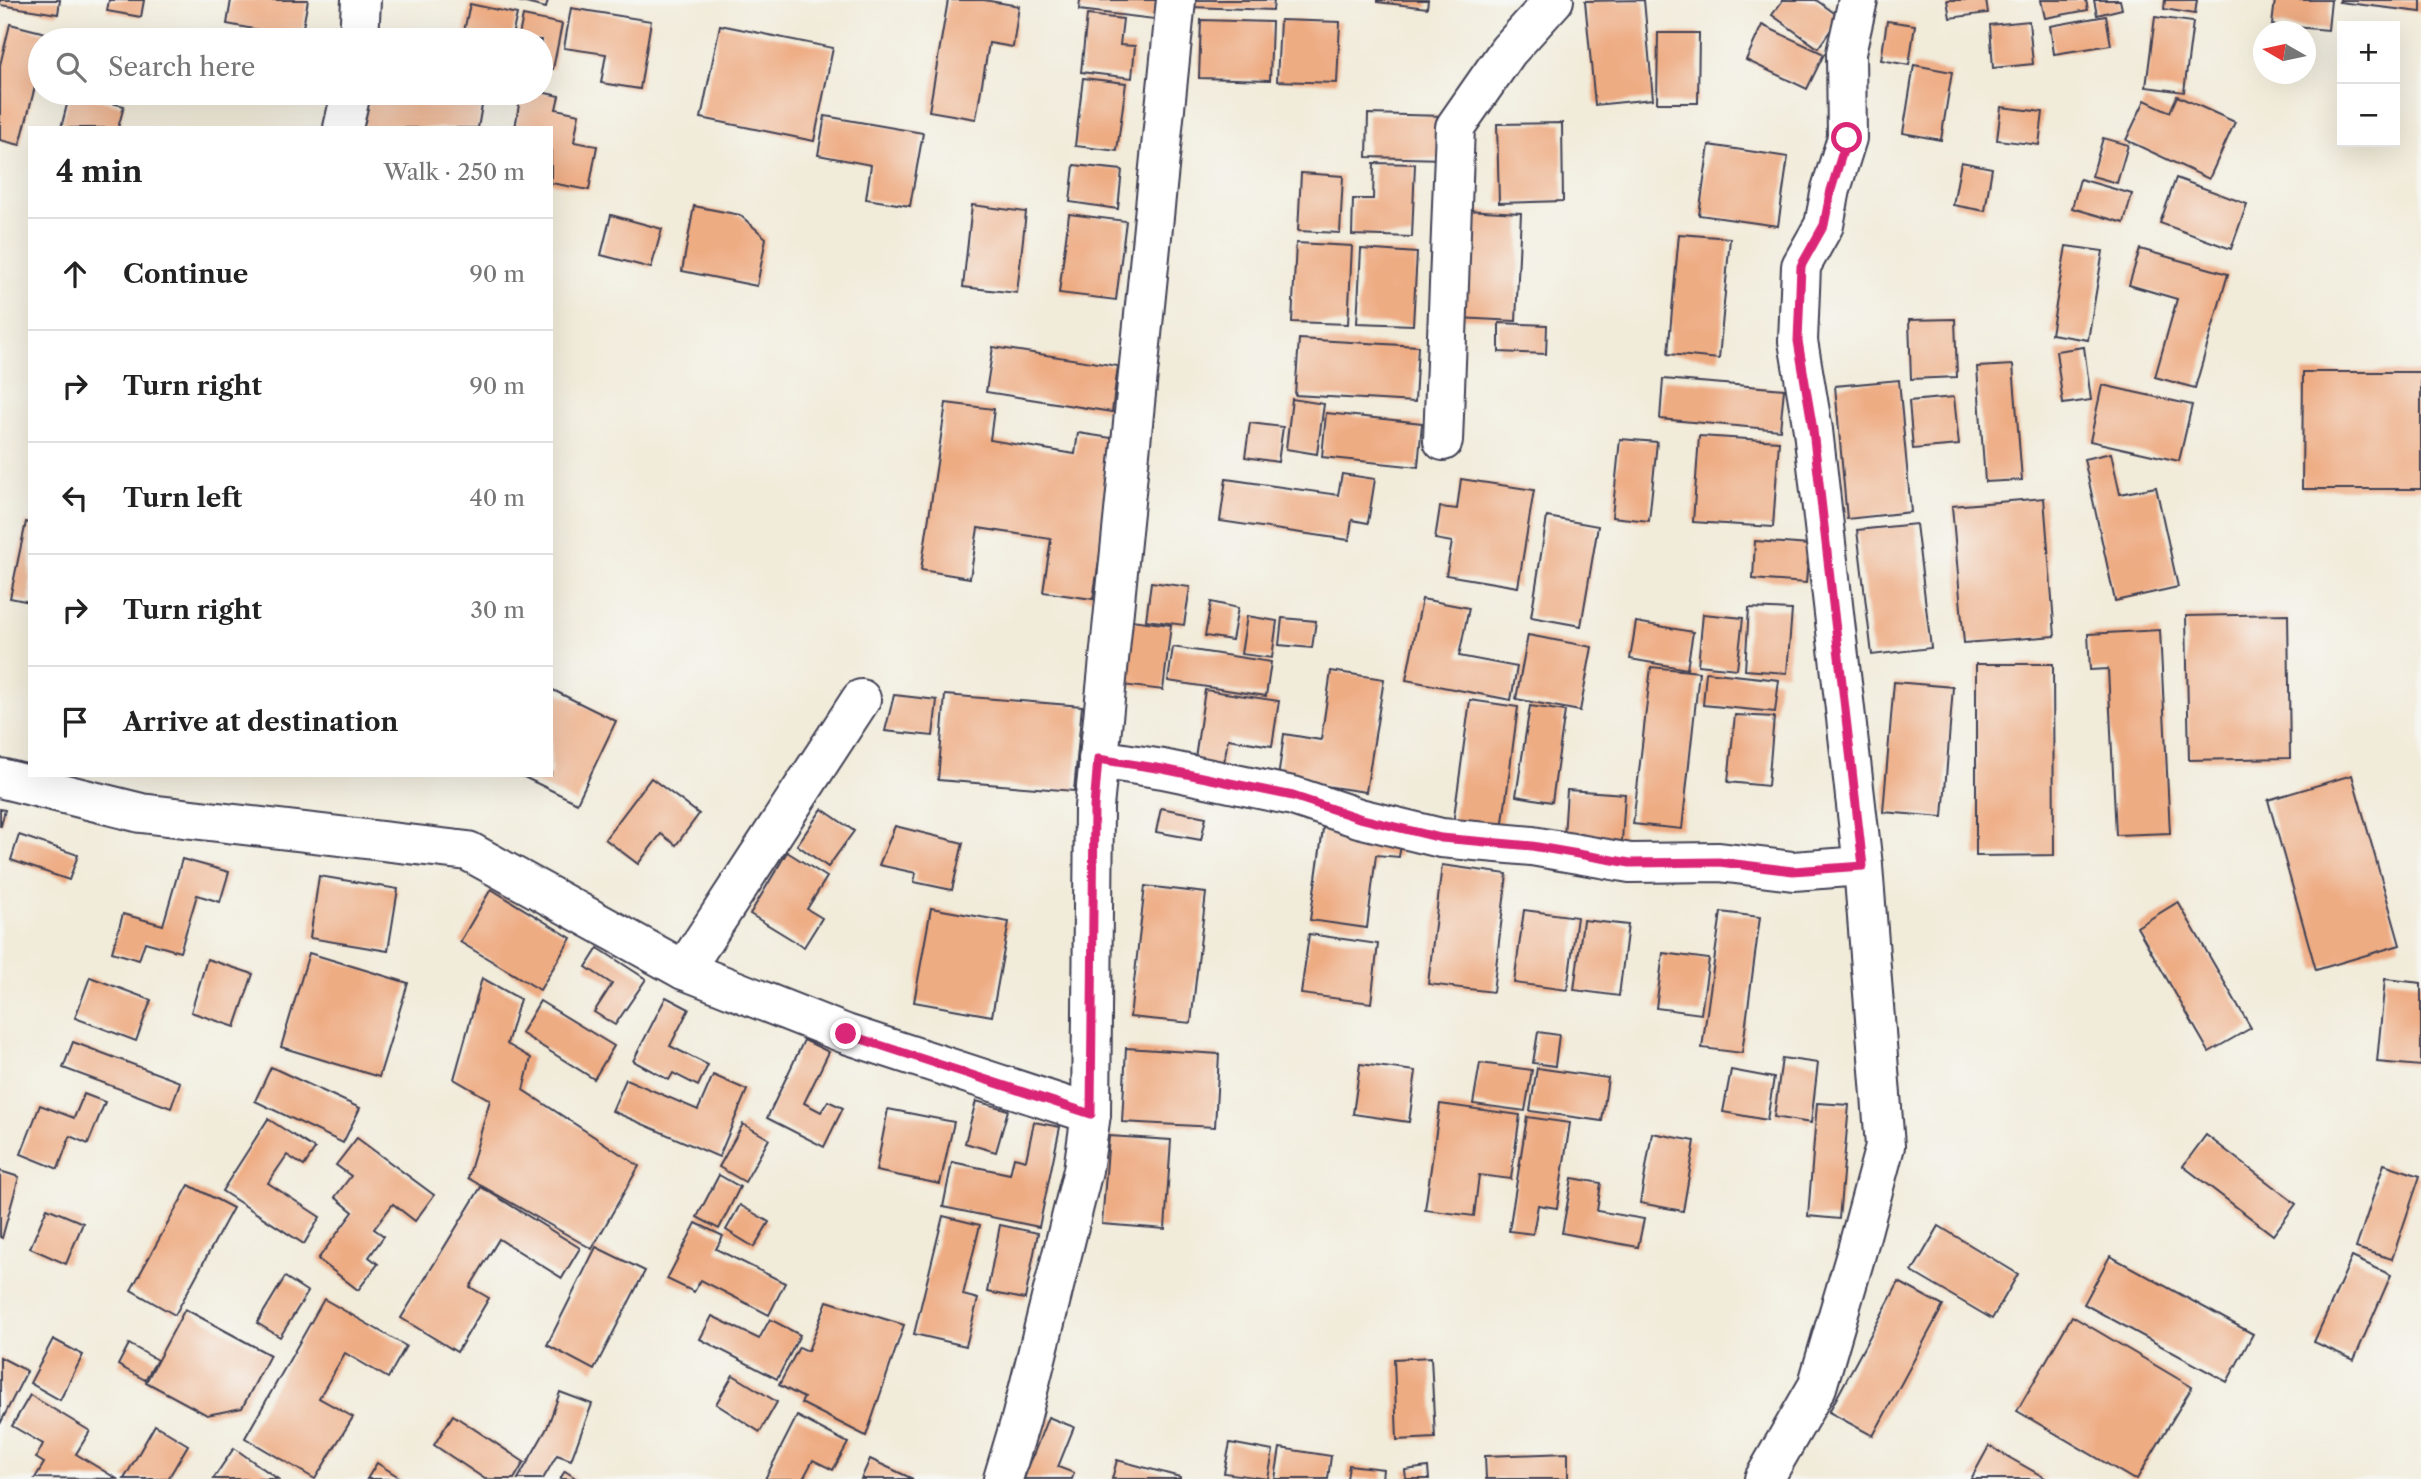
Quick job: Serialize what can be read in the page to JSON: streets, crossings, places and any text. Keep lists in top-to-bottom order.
{
  "north": "left",
  "page": {
    "map_buttons": ["+", "−"],
    "search": "Search here",
    "heading": ["4 min", "Walk · 250 m"],
    "list": [
      ["Continue", "90 m"],
      ["Turn right", "90 m"],
      ["Turn left", "40 m"],
      ["Turn right", "30 m"],
      "Arrive at destination"
    ]
  }
}
